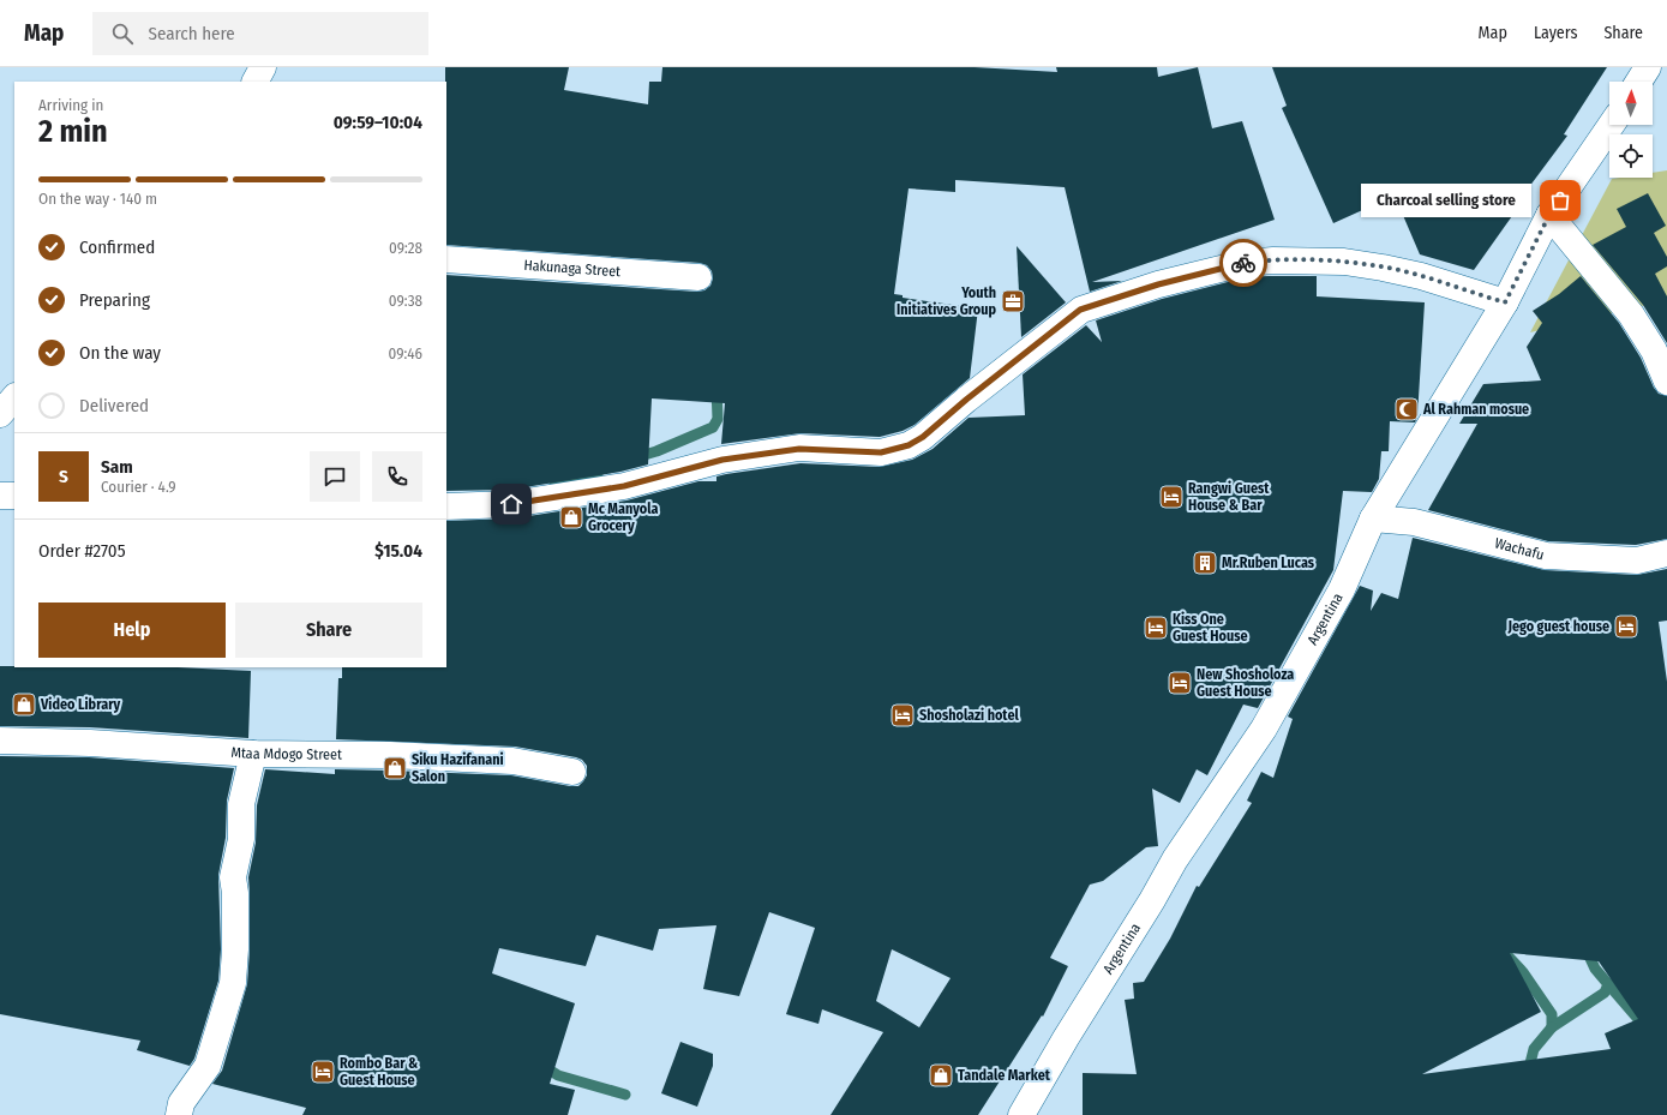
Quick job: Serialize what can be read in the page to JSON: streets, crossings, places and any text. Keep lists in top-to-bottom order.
{
  "streets": {
    "street": [
      "Hakunaga Street",
      "Wachafu",
      "Argentina",
      "Mtaa Mdogo Street"
    ]
  },
  "crossings": [
    ["Wachafu", "Argentina"]
  ],
  "places": {
    "other": ["Charcoal selling store"],
    "office": ["Youth Initiatives Group"],
    "mosque": ["Al Rahman mosue"],
    "hotel": [
      "Rangwi Guest House & Bar",
      "Jego guest house",
      "Kiss One Guest House",
      "New Shosholoza Guest House",
      "Shosholazi hotel",
      "Rombo Bar & Guest House"
    ],
    "shop": [
      "Mc Manyola Grocery",
      "Video Library",
      "Siku Hazifanani Salon",
      "Tandale Market"
    ],
    "building": ["Mr.Ruben Lucas"]
  },
  "north": "top",
  "page": {
    "header": "Map",
    "search": "Search here",
    "nav": ["Map", "Layers", "Share"],
    "heading": ["2 min", "Arriving in", "09:59–10:04"],
    "panel": [
      "Sam",
      "Courier · 4.9",
      "Order #2705",
      "$15.04"
    ],
    "bar": "On the way · 140 m",
    "bubble": "Charcoal selling store",
    "list": [
      ["Confirmed", "09:28"],
      ["Preparing", "09:38"],
      ["On the way", "09:46"],
      "Delivered"
    ],
    "round": "S",
    "buttons": ["Help", "Share"]
  }
}
